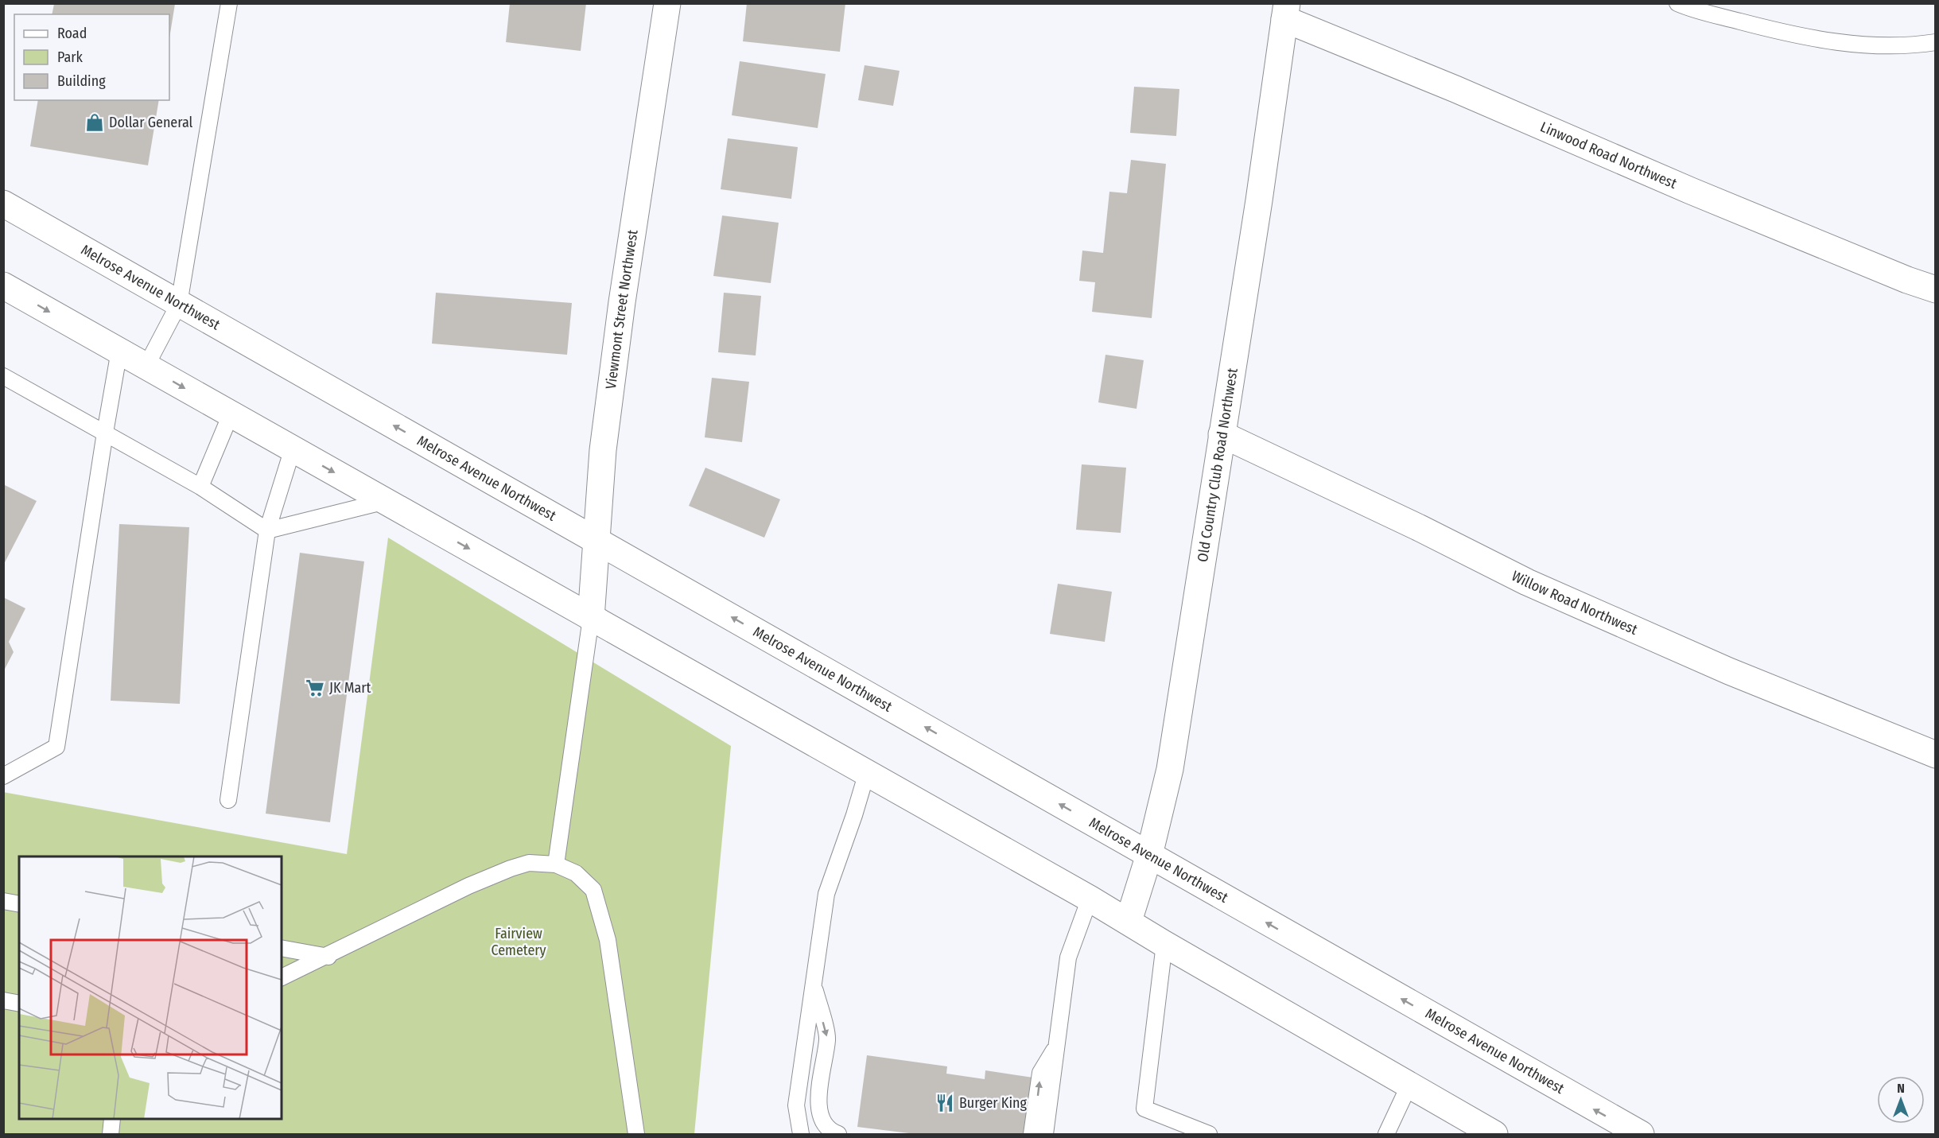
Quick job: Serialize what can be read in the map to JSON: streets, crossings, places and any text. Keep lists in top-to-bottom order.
{
  "streets": {
    "main road": [
      "Linwood Road Northwest",
      "Melrose Avenue Northwest",
      "Viewmont Street Northwest",
      "Old Country Club Road Northwest",
      "Willow Road Northwest"
    ]
  },
  "crossings": [
    ["Linwood Road Northwest", "Old Country Club Road Northwest"],
    ["Melrose Avenue Northwest", "Viewmont Street Northwest"],
    ["Melrose Avenue Northwest", "Old Country Club Road Northwest"],
    ["Old Country Club Road Northwest", "Willow Road Northwest"]
  ],
  "parks": ["Fairview Cemetery"],
  "places": {
    "shop": ["Dollar General"],
    "supermarket": ["JK Mart"],
    "restaurant": ["Burger King"]
  },
  "legend": ["Road", "Park", "Building"],
  "north": "top"
}
